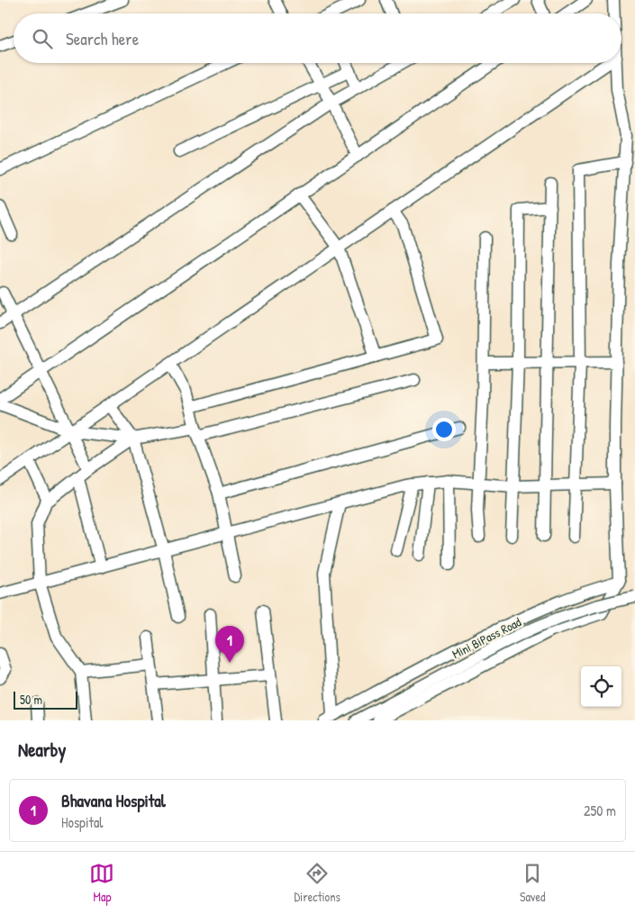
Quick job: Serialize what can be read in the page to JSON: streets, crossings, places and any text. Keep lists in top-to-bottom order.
{
  "streets": {
    "street": ["Mini BiPass Road"]
  },
  "scale_bar": "50 m",
  "page": {
    "search": "Search here",
    "pins": "1",
    "scale": "50 m",
    "heading": "Nearby",
    "list": [
      {
        "mark": "1",
        "name": "Bhavana Hospital",
        "note": "Hospital",
        "value": "250 m"
      }
    ],
    "nav": ["Map", "Directions", "Saved"]
  }
}
